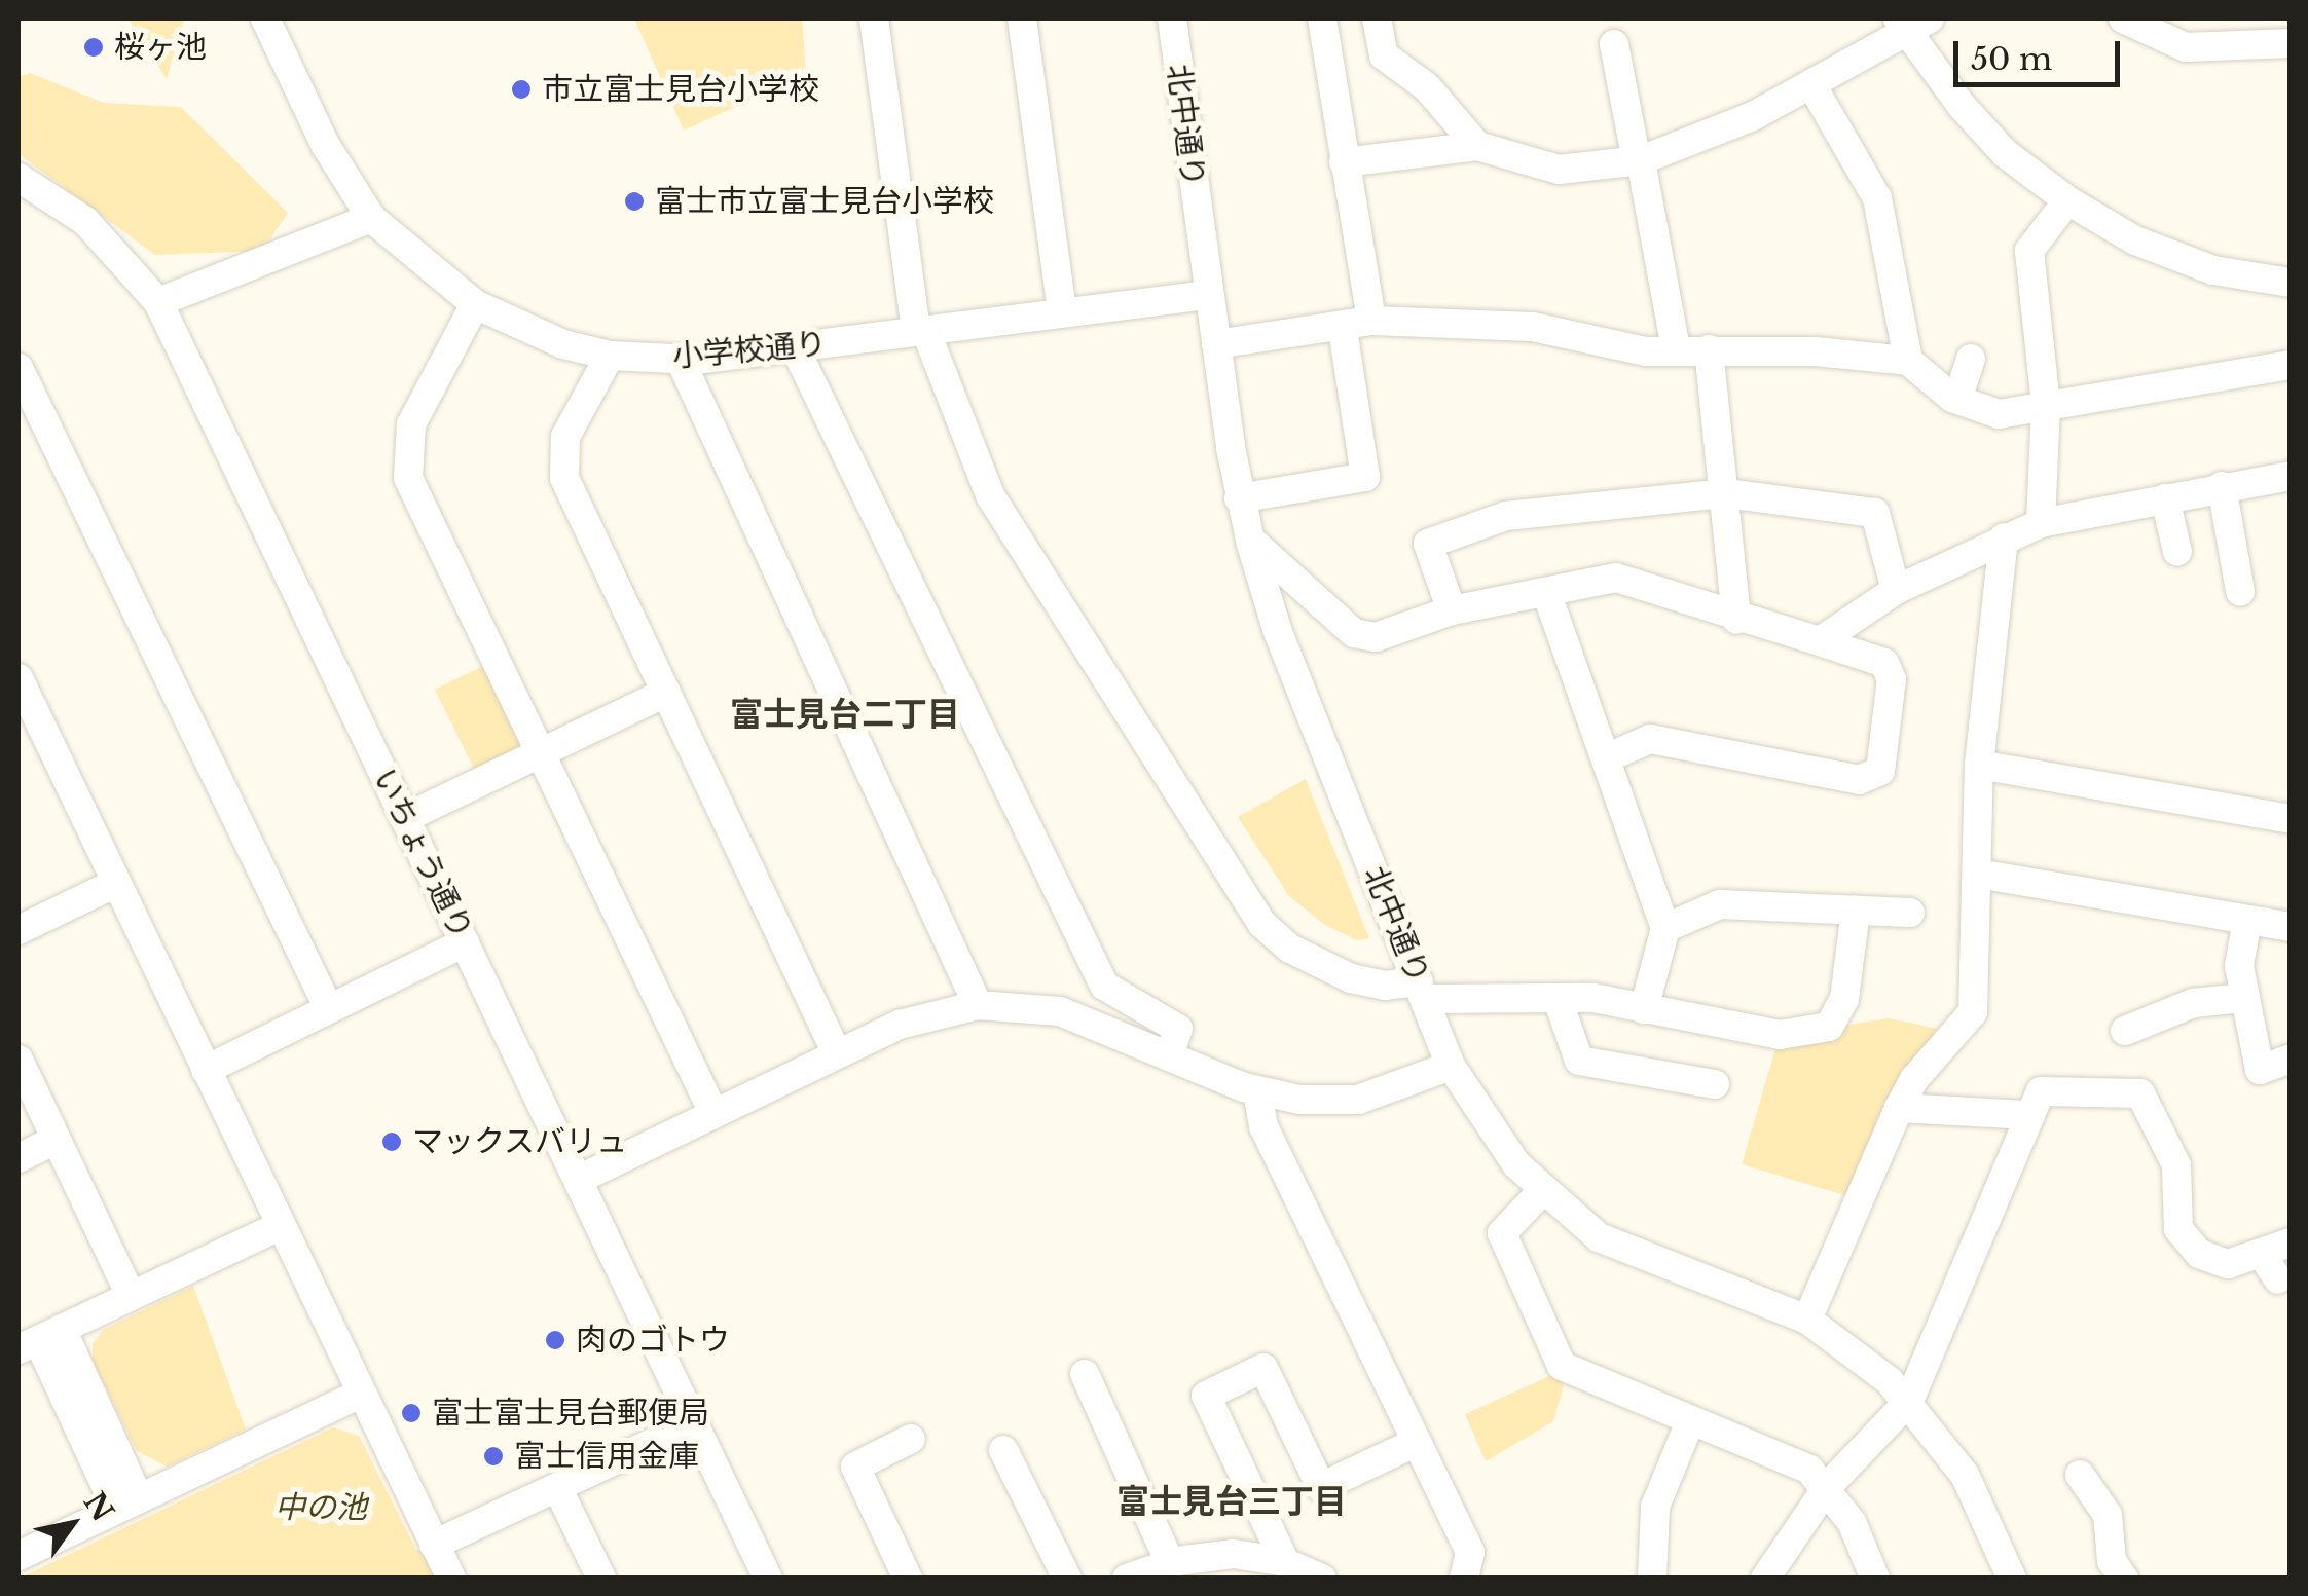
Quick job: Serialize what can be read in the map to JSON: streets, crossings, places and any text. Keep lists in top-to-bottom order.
{
  "streets": {
    "street": ["北中通り", "小学校通り", "いちょう通り"]
  },
  "crossings": [
    ["北中通り", "小学校通り"]
  ],
  "districts": ["富士見台二丁目", "富士見台三丁目"],
  "parks": ["中の池"],
  "places": [
    "桜ヶ池",
    "市立富士見台小学校",
    "富士市立富士見台小学校",
    "マックスバリュ",
    "肉のゴトウ",
    "富士富士見台郵便局",
    "富士信用金庫"
  ],
  "scale_bar": "50 m",
  "north": "top right"
}
